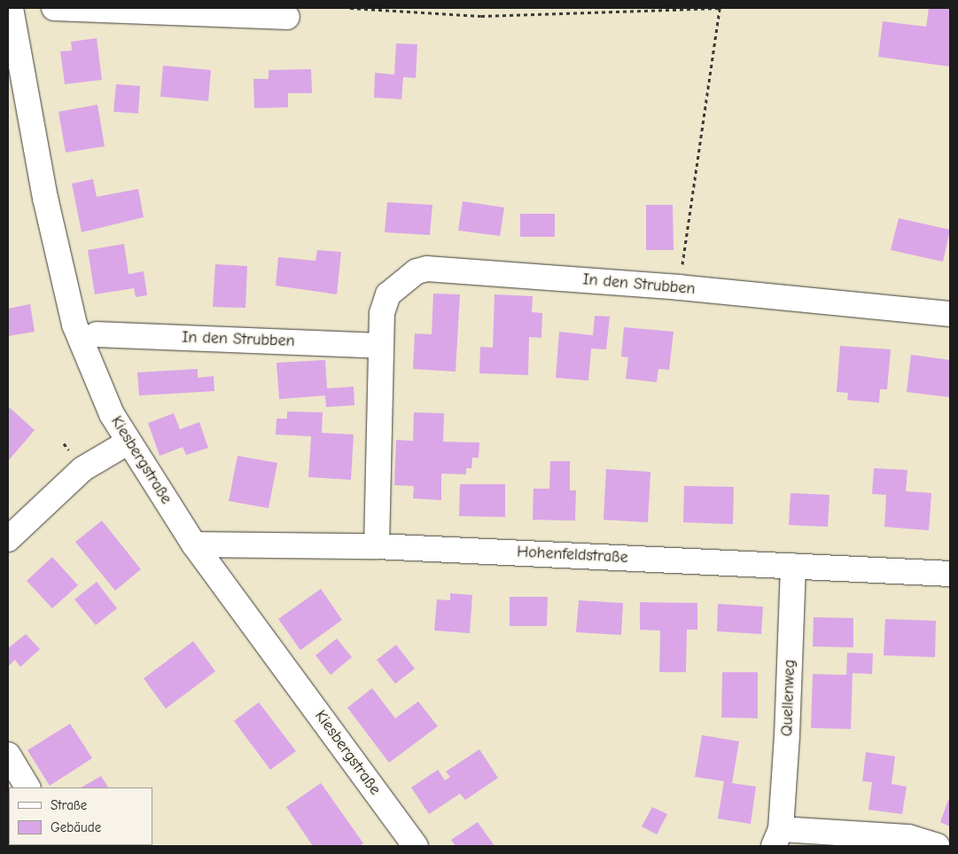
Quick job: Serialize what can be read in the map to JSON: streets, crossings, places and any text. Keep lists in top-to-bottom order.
{
  "streets": {
    "street": [
      "In den Strubben",
      "Kiesbergstraße",
      "Hohenfeldstraße",
      "Quellenweg"
    ]
  },
  "crossings": [
    ["In den Strubben", "Hohenfeldstraße"],
    ["Kiesbergstraße", "Hohenfeldstraße"],
    ["Hohenfeldstraße", "Quellenweg"]
  ],
  "legend": ["Straße", "Gebäude"]
}
